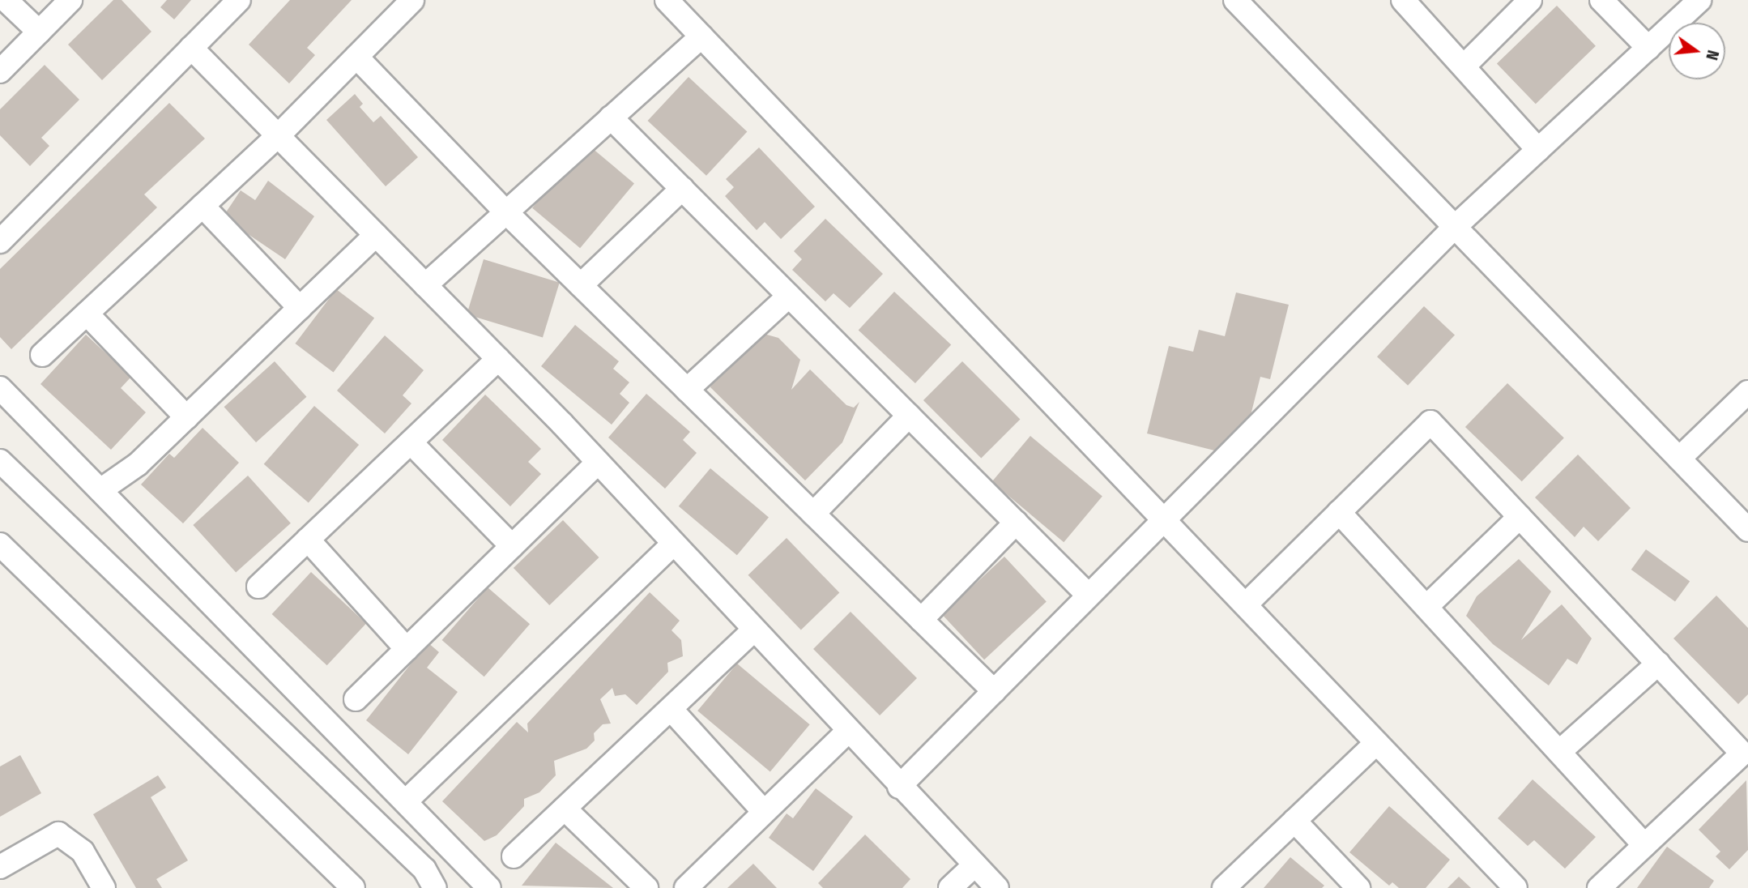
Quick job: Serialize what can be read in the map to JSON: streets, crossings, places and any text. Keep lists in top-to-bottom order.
{
  "north": "right"
}
